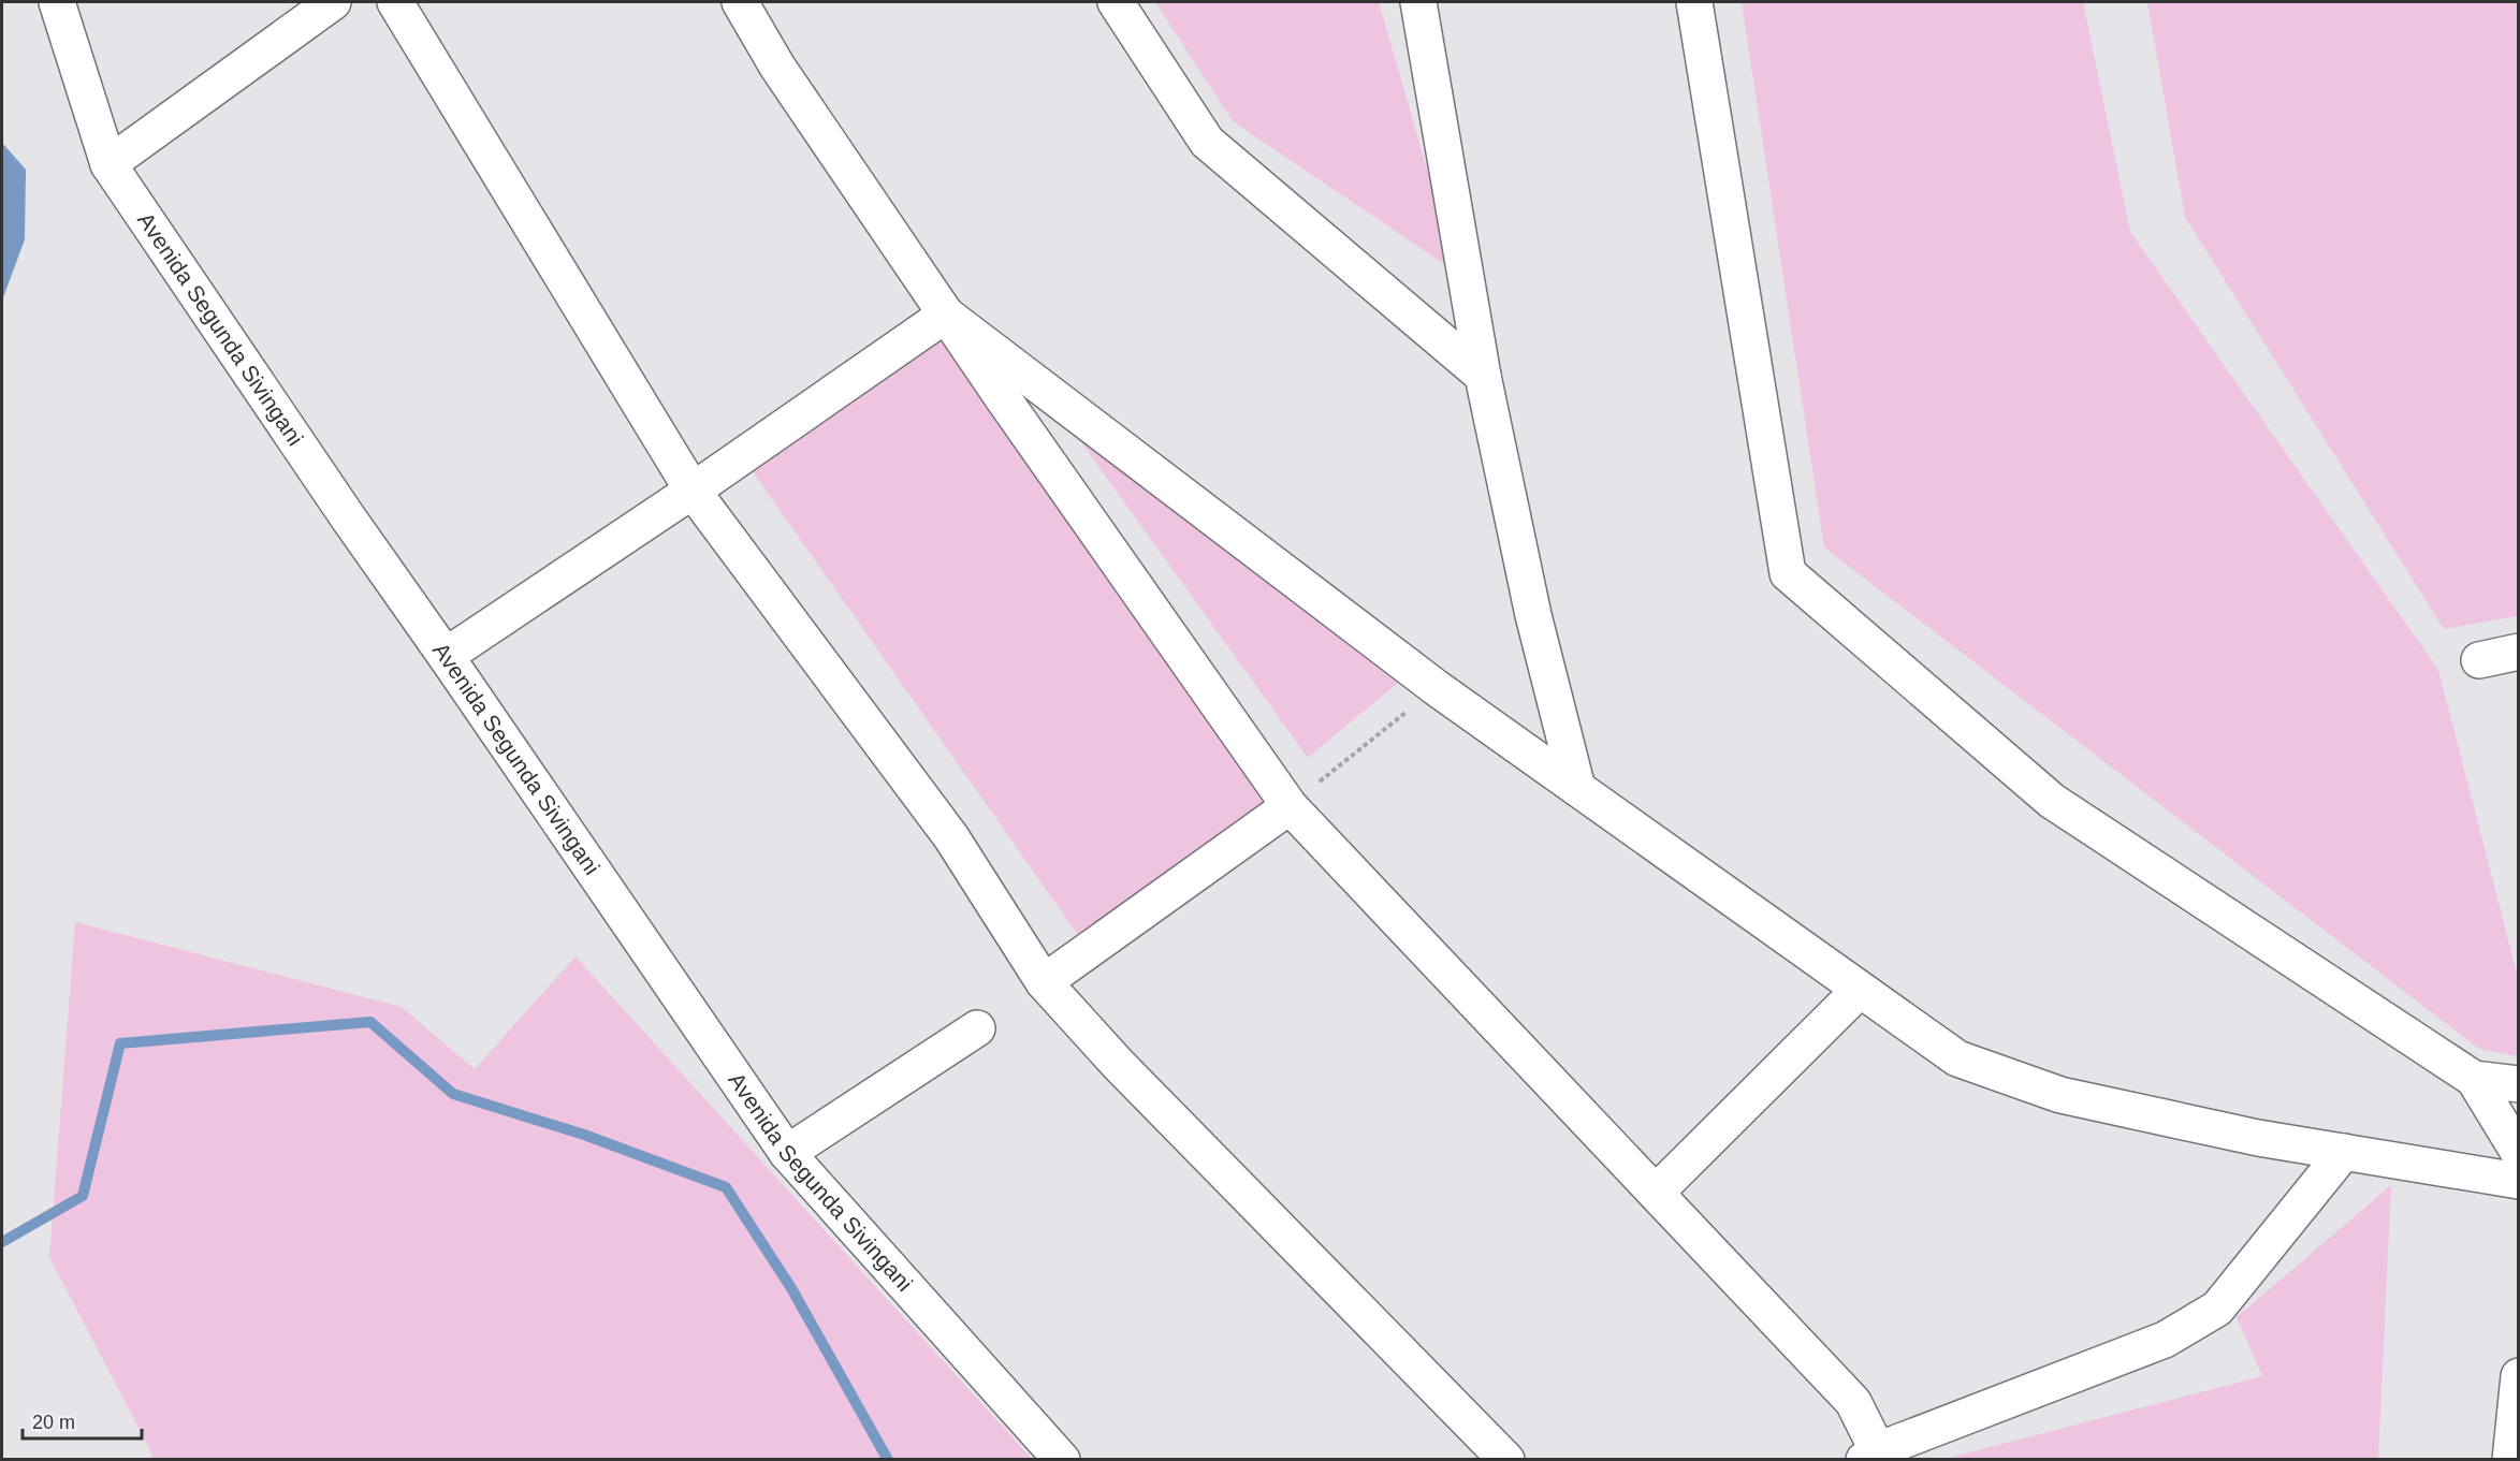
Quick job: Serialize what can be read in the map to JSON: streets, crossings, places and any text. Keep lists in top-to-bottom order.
{
  "streets": {
    "street": ["Avenida Segunda Sivingani"]
  },
  "scale_bar": "20 m"
}
